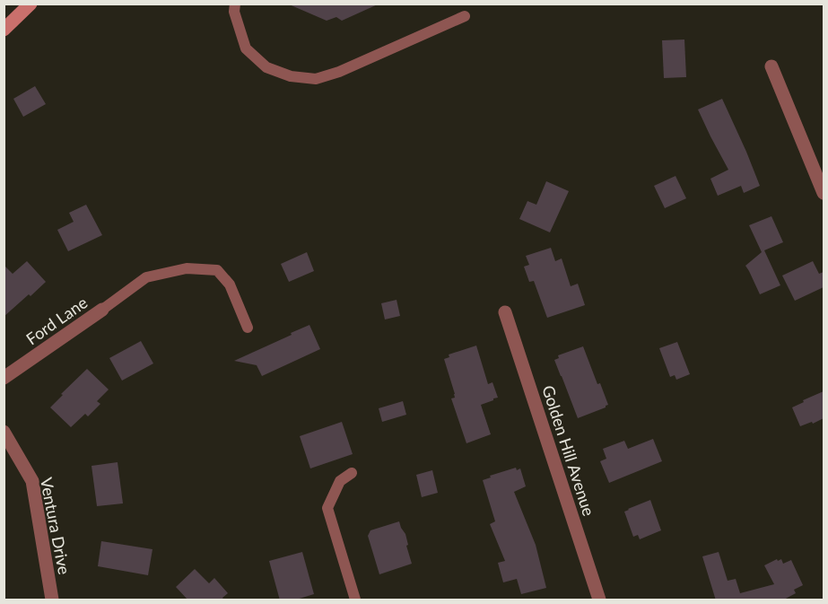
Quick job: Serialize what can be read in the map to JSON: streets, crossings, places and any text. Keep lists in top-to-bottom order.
{
  "streets": {
    "street": ["Ford Lane", "Golden Hill Avenue", "Ventura Drive"]
  }
}
